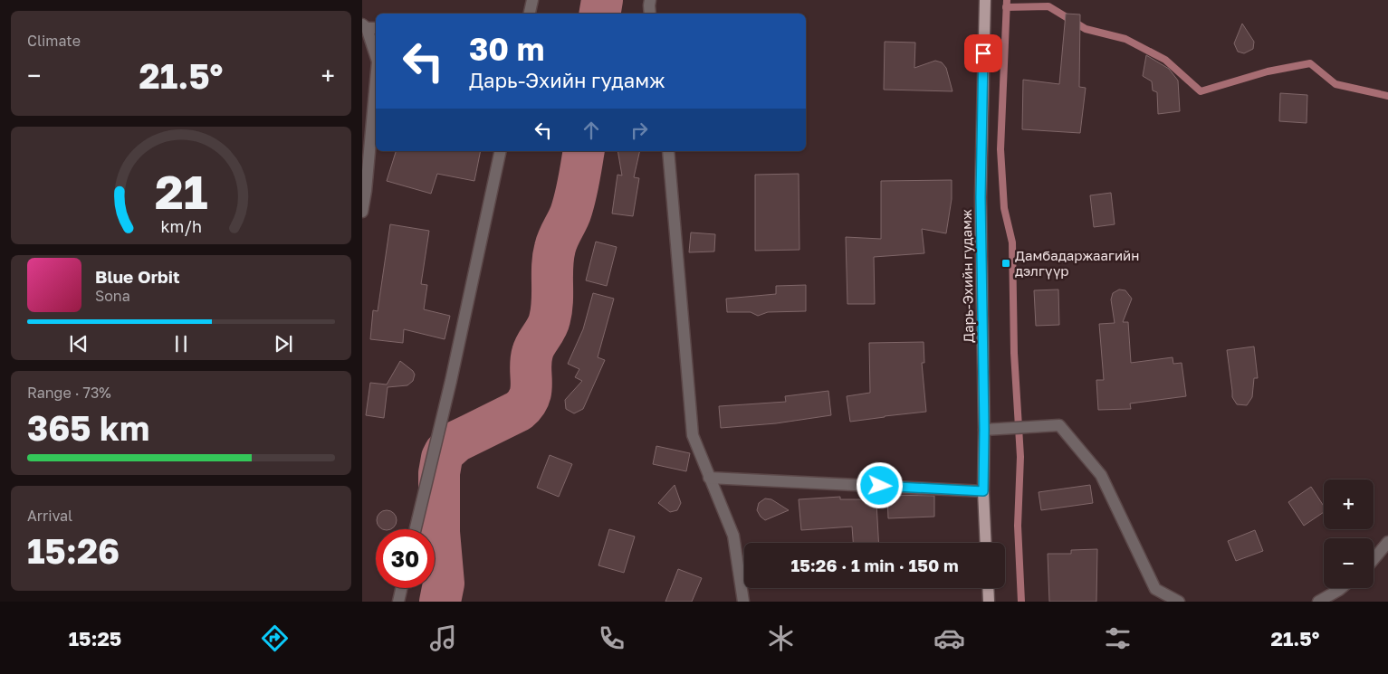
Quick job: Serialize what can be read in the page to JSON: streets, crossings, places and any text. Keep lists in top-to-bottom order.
{
  "streets": {
    "main road": ["Дарь-Эхийн гудамж"]
  },
  "places": {
    "transit": ["Дамбадаржаагийн дэлгүүр"]
  },
  "page": {
    "tile": [
      "Climate",
      ["Range · 73%", "365 km"],
      ["Arrival", "15:26"]
    ],
    "turn": ["30 m", "Дарь-Эхийн гудамж"],
    "heat": ["−", "21.5°", "+"],
    "song": ["Blue Orbit", "Sona"],
    "map_buttons": ["+", "−"],
    "limit": "30",
    "trip": "15:26 · 1 min · 150 m",
    "tabs": ["15:25", "21.5°"],
    "gauge": ["21", "km/h"]
  }
}
